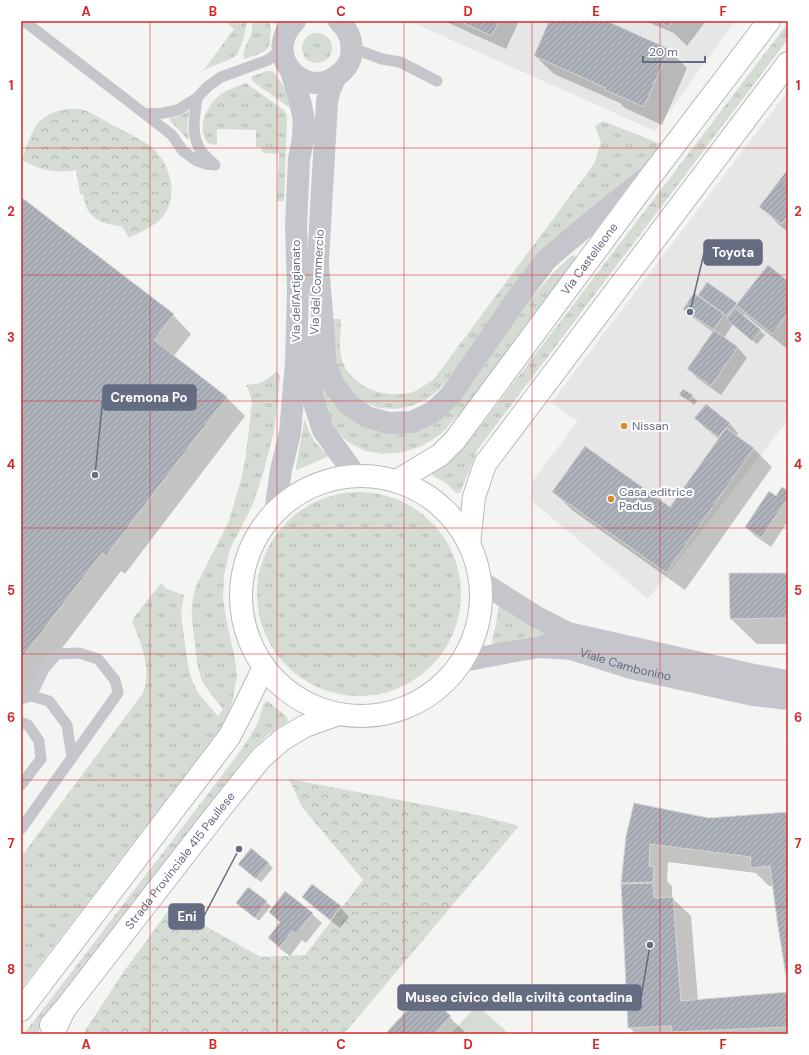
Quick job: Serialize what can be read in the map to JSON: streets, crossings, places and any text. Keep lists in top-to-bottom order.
{
  "streets": {
    "main road": ["Via Castelleone", "Strada Provinciale 415 Paullese"],
    "street": ["Via del Commercio", "Via dell'Artigianato", "Viale Cambonino"]
  },
  "crossings": [
    ["Via Castelleone", "Strada Provinciale 415 Paullese"],
    ["Via del Commercio", "Strada Provinciale 415 Paullese"],
    ["Via dell'Artigianato", "Strada Provinciale 415 Paullese"],
    ["Viale Cambonino", "Strada Provinciale 415 Paullese"]
  ],
  "places": [
    "Toyota",
    "Nissan",
    "Cremona Po",
    "Casa editrice Padus",
    "Eni",
    "Museo civico della civiltà contadina"
  ],
  "scale_bar": "20 m",
  "grid": {
    "columns": [
      "A",
      "B",
      "C",
      "D",
      "E",
      "F"
    ],
    "rows": [
      "1",
      "2",
      "3",
      "4",
      "5",
      "6",
      "7",
      "8"
    ]
  }
}
